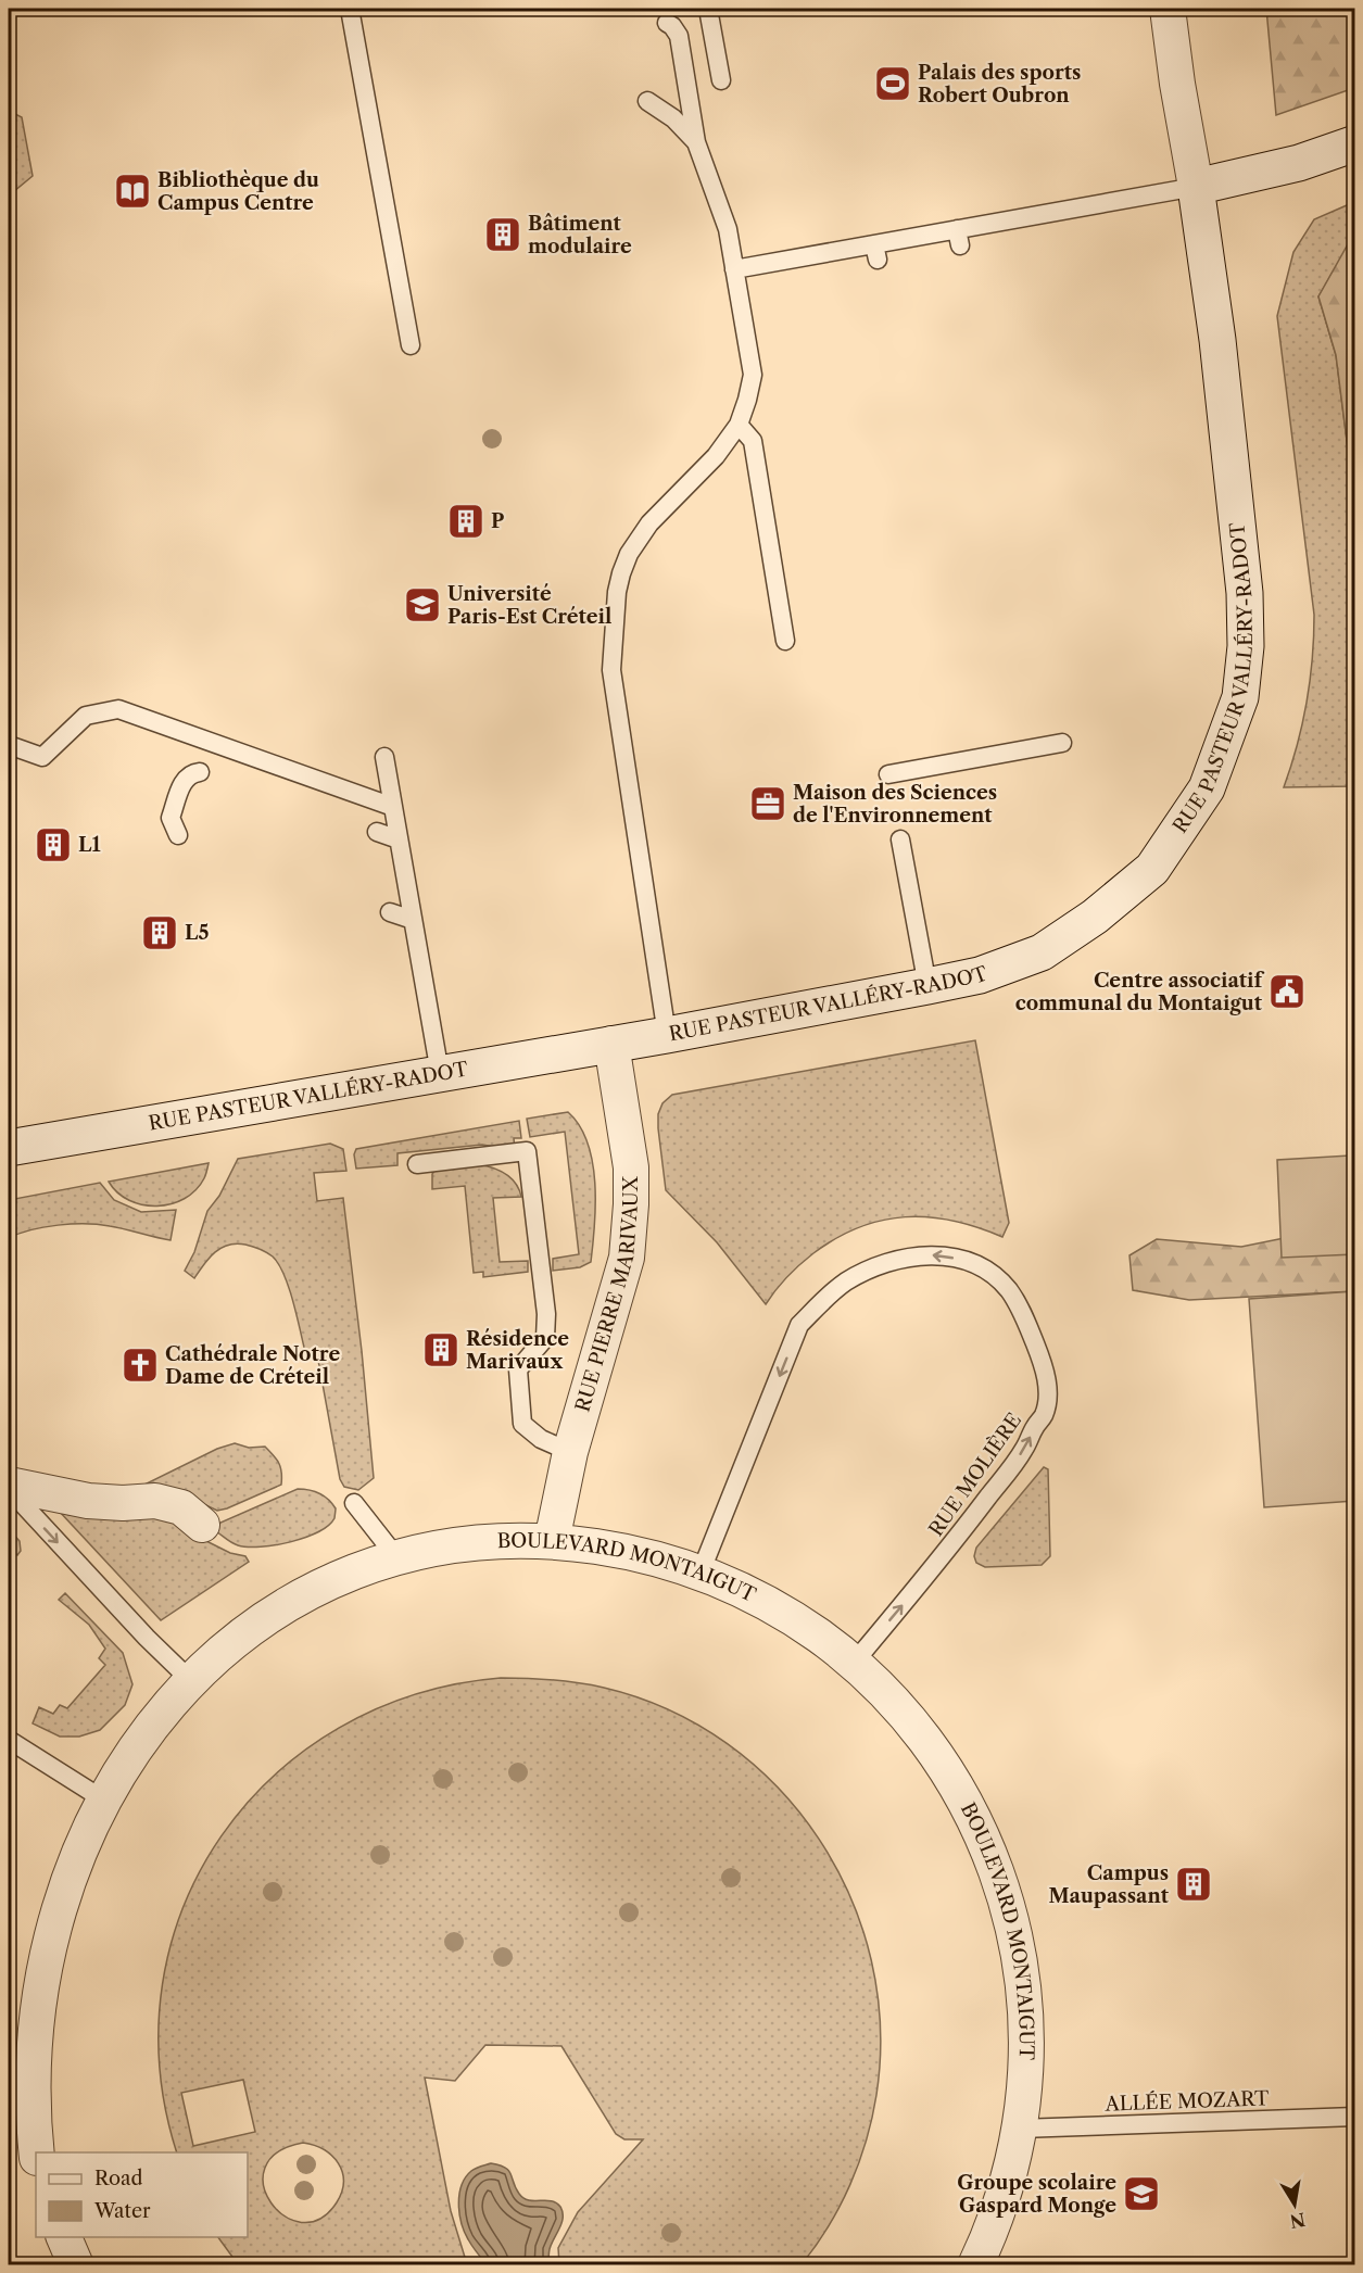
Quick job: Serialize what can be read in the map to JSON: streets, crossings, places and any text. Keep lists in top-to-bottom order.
{
  "streets": {
    "street": ["RUE PASTEUR VALLÉRY-RADOT", "RUE PIERRE MARIVAUX", "BOULEVARD MONTAIGUT"],
    "lane": ["RUE MOLIÈRE", "ALLÉE MOZART"]
  },
  "crossings": [
    ["RUE PASTEUR VALLÉRY-RADOT", "RUE PIERRE MARIVAUX"],
    ["RUE PIERRE MARIVAUX", "BOULEVARD MONTAIGUT"],
    ["RUE MOLIÈRE", "BOULEVARD MONTAIGUT"],
    ["BOULEVARD MONTAIGUT", "ALLÉE MOZART"]
  ],
  "places": {
    "sports": ["Palais des sports Robert Oubron"],
    "library": ["Bibliothèque du Campus Centre"],
    "building": [
      "Bâtiment modulaire",
      "P",
      "L1",
      "L5",
      "Résidence Marivaux",
      "Campus Maupassant"
    ],
    "school or university": ["Université Paris-Est Créteil", "Groupe scolaire Gaspard Monge"],
    "office": ["Maison des Sciences de l'Environnement"],
    "public building": ["Centre associatif communal du Montaigut"],
    "church": ["Cathédrale Notre Dame de Créteil"]
  },
  "legend": ["Road", "Water"],
  "north": "bottom"
}
